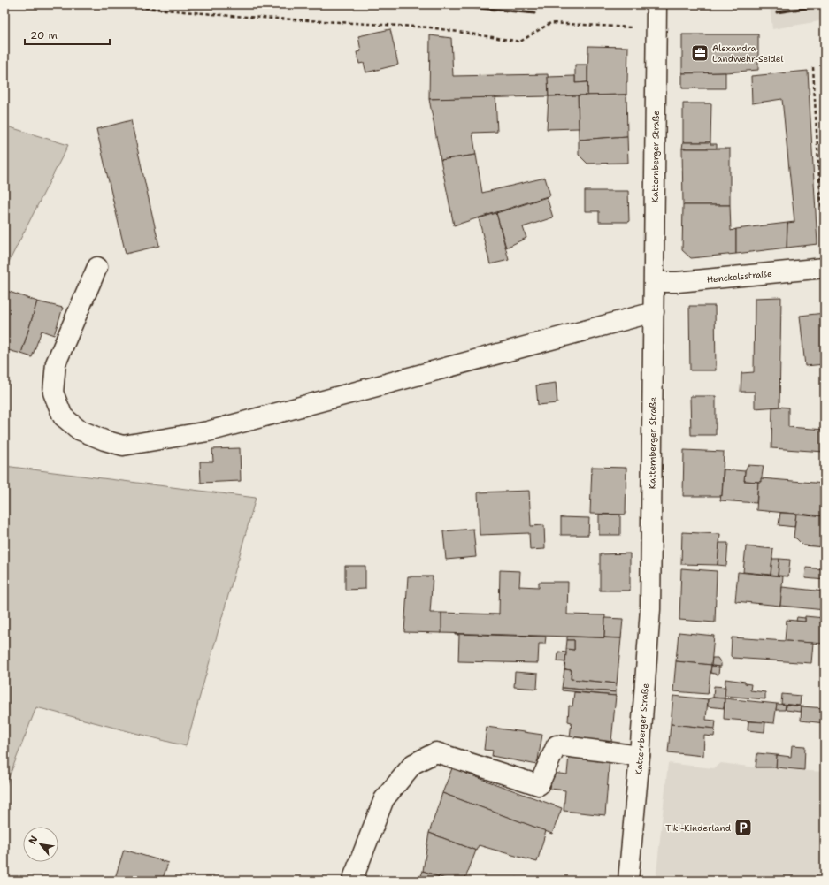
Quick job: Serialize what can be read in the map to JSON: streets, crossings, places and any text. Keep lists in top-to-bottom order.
{
  "streets": {
    "street": ["Katternberger Straße", "Henckelsstraße"]
  },
  "crossings": [
    ["Katternberger Straße", "Henckelsstraße"]
  ],
  "places": {
    "office": ["Alexandra Landwehr-Seidel"],
    "parking": ["Tiki-Kinderland"]
  },
  "scale_bar": "20 m",
  "north": "top left"
}
